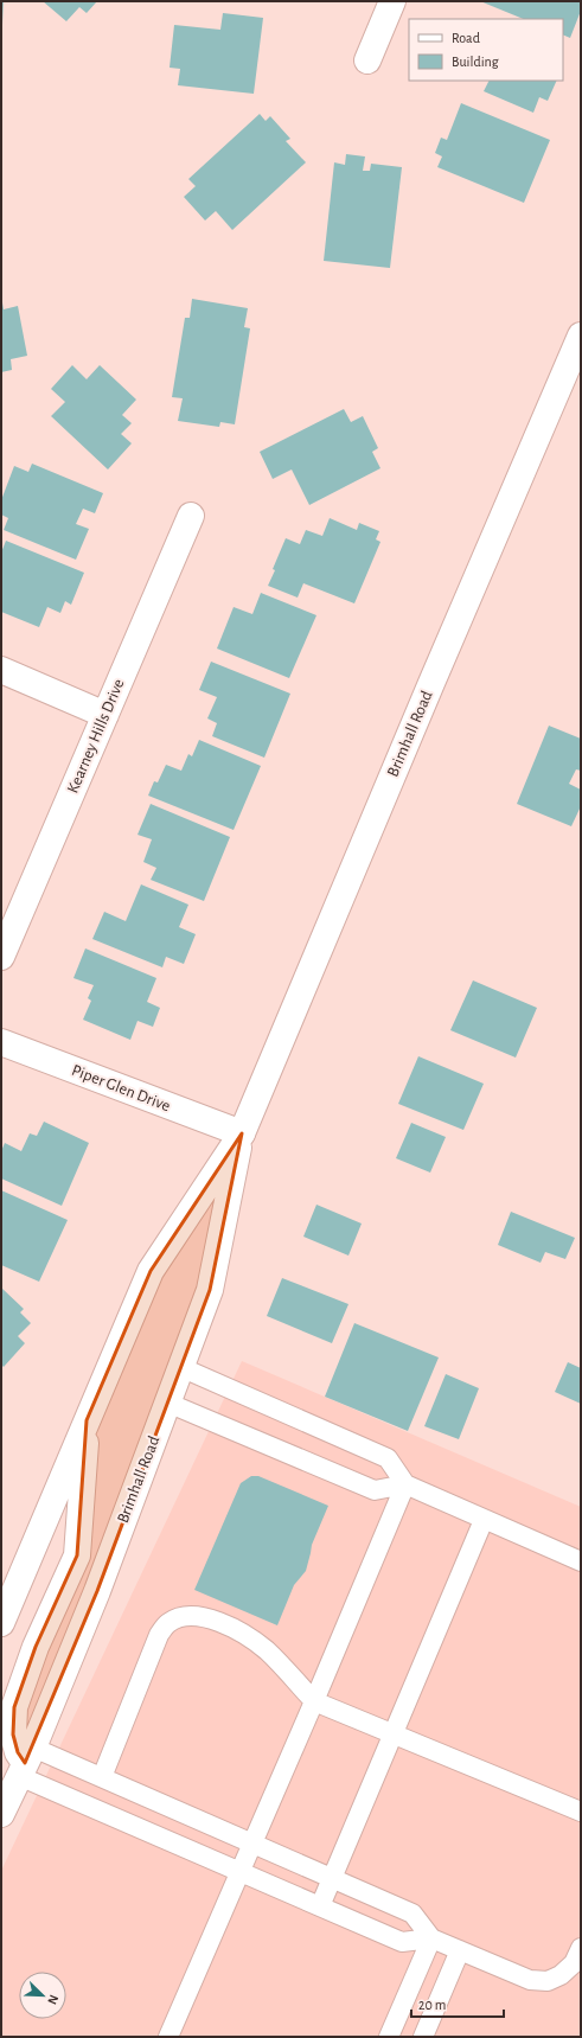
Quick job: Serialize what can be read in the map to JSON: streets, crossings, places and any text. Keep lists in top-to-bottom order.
{
  "streets": {
    "street": ["Brimhall Road", "Kearney Hills Drive", "Piper Glen Drive"]
  },
  "crossings": [
    ["Brimhall Road", "Piper Glen Drive"]
  ],
  "legend": ["Road", "Building"],
  "scale_bar": "20 m",
  "north": "bottom right"
}
